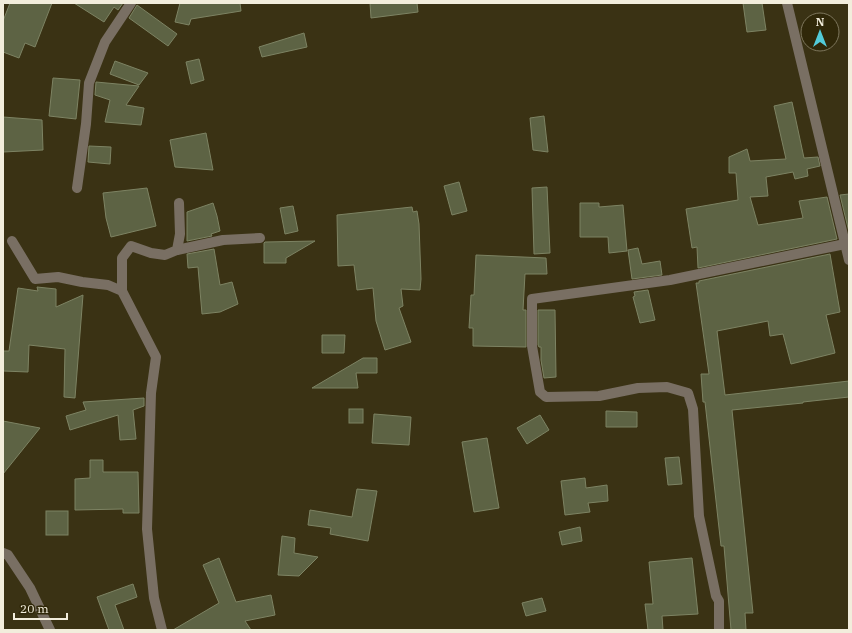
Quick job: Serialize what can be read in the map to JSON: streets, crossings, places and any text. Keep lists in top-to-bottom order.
{
  "scale_bar": "20 m",
  "north": "top"
}
